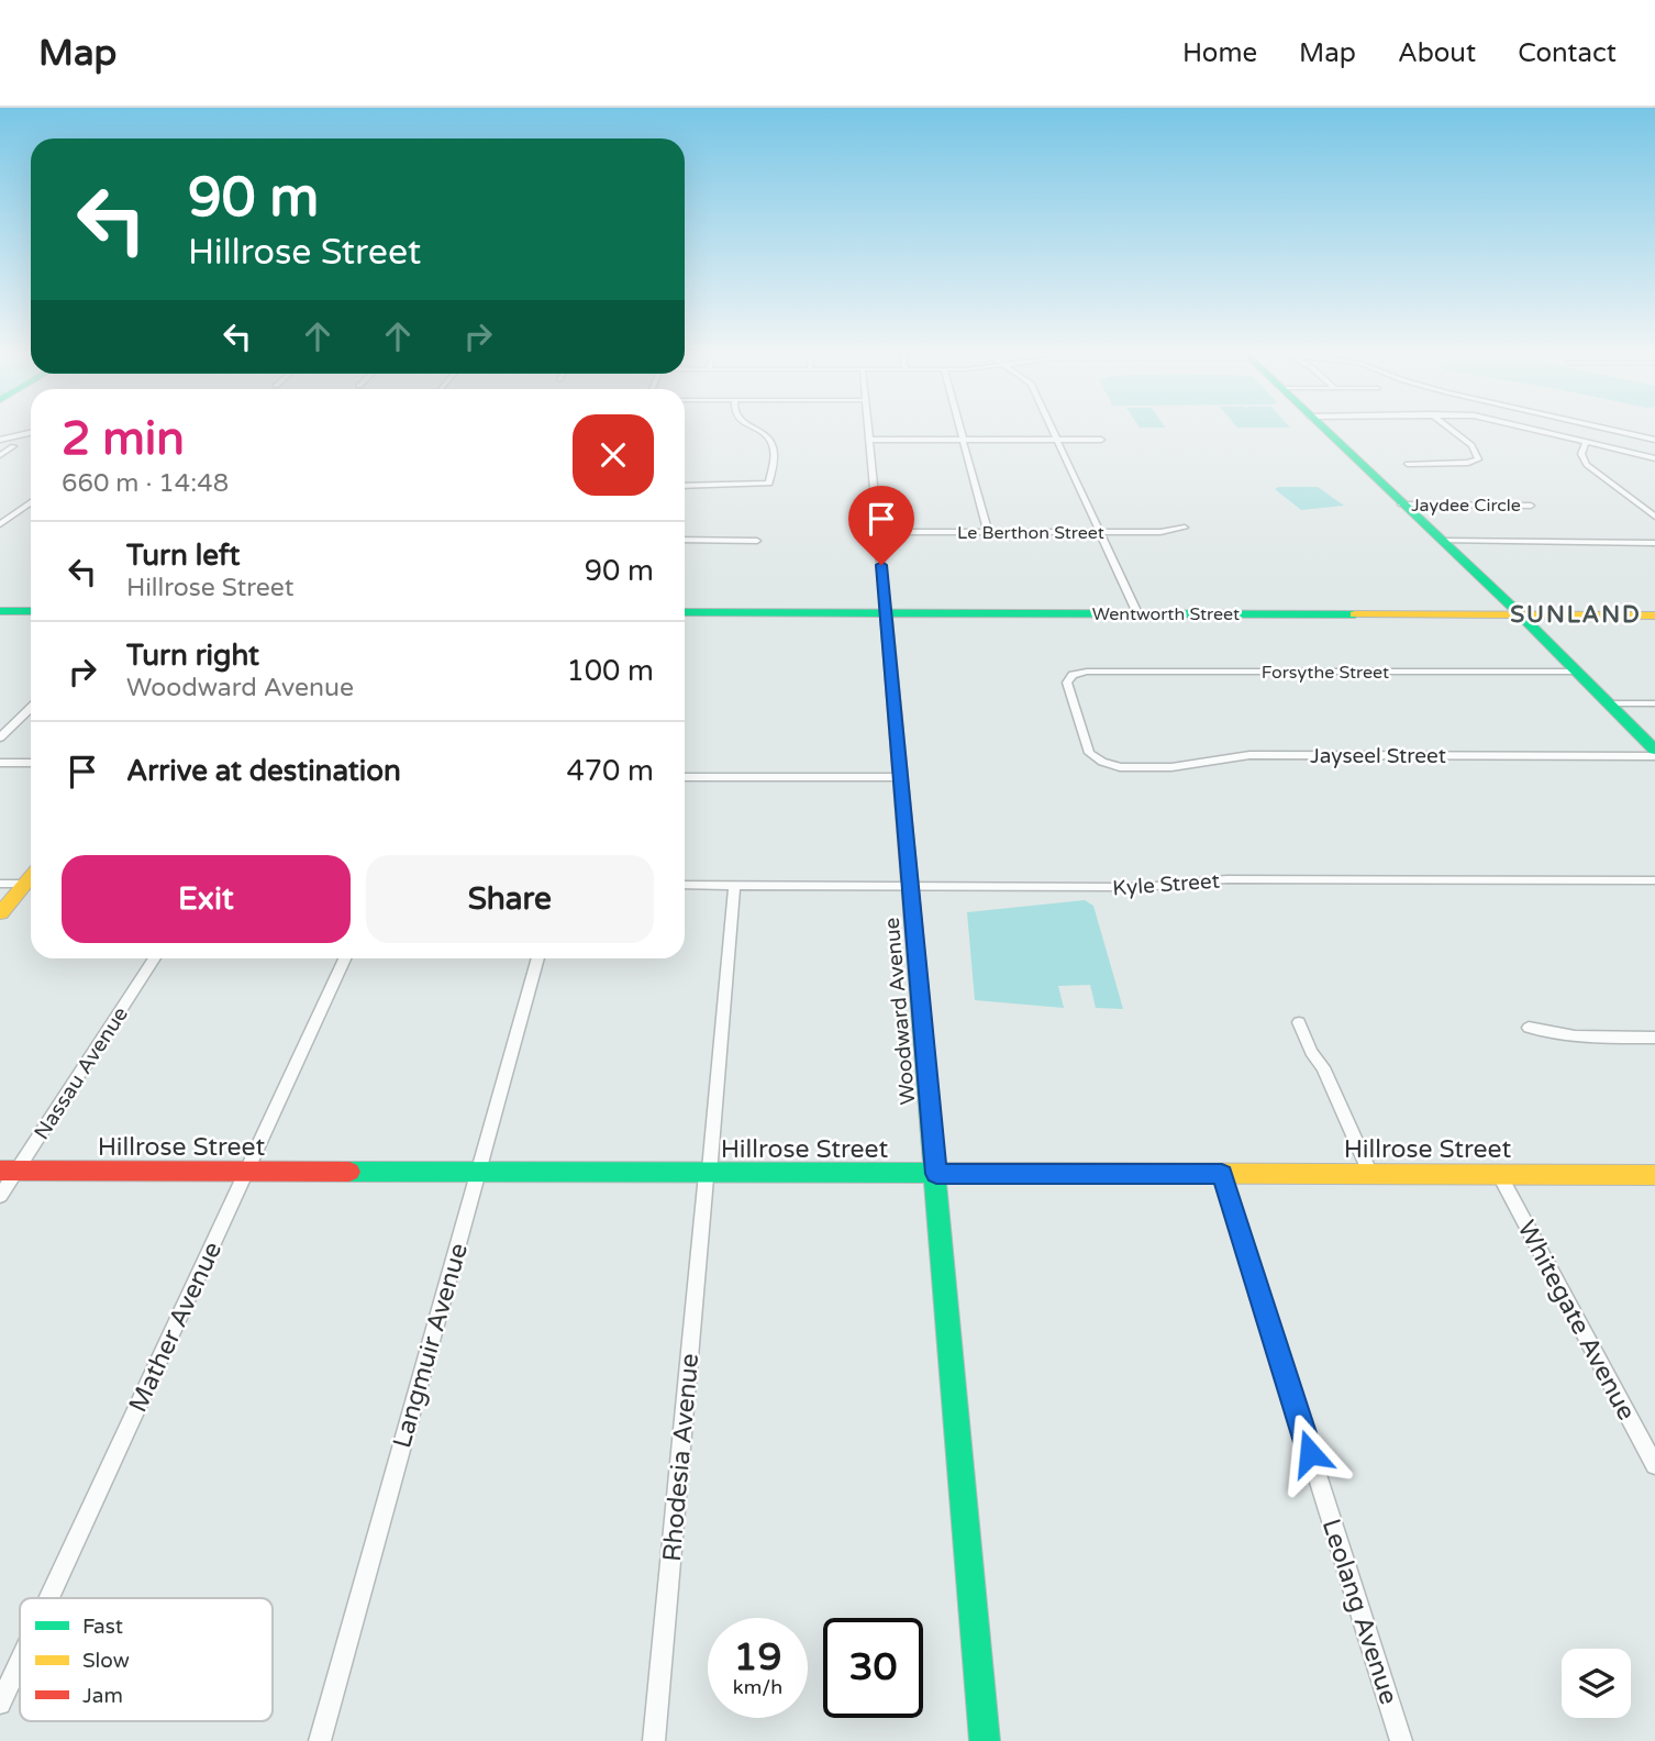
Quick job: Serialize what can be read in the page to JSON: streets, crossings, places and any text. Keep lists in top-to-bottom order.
{
  "streets": {
    "street": [
      "Jaydee Circle",
      "Le Berthon Street",
      "Wentworth Street",
      "Forsythe Street",
      "Jayseel Street",
      "Kyle Street",
      "Woodward Avenue",
      "Nassau Avenue",
      "Hillrose Street",
      "Whitegate Avenue",
      "Mather Avenue",
      "Langmuir Avenue",
      "Rhodesia Avenue",
      "Leolang Avenue"
    ]
  },
  "crossings": [
    ["Le Berthon Street", "Woodward Avenue"],
    ["Wentworth Street", "Woodward Avenue"],
    ["Forsythe Street", "Jayseel Street"],
    ["Kyle Street", "Woodward Avenue"],
    ["Kyle Street", "Rhodesia Avenue"],
    ["Woodward Avenue", "Hillrose Street"],
    ["Nassau Avenue", "Hillrose Street"],
    ["Hillrose Street", "Whitegate Avenue"],
    ["Hillrose Street", "Mather Avenue"],
    ["Hillrose Street", "Langmuir Avenue"],
    ["Hillrose Street", "Rhodesia Avenue"],
    ["Hillrose Street", "Leolang Avenue"]
  ],
  "districts": ["SUNLAND"],
  "legend": ["Fast", "Slow", "Jam"],
  "page": {
    "header": "Map",
    "nav": [
      "Home",
      "Map",
      "About",
      "Contact"
    ],
    "turn": ["90 m", "Hillrose Street"],
    "heading": ["2 min", "660 m · 14:48"],
    "list": [
      {
        "name": "Turn left",
        "note": "Hillrose Street",
        "value": "90 m"
      },
      {
        "name": "Turn right",
        "note": "Woodward Avenue",
        "value": "100 m"
      },
      {
        "name": "Arrive at destination",
        "value": "470 m"
      }
    ],
    "buttons": ["Exit", "Share"],
    "speed": "19 km/h",
    "limit": "30"
  }
}
